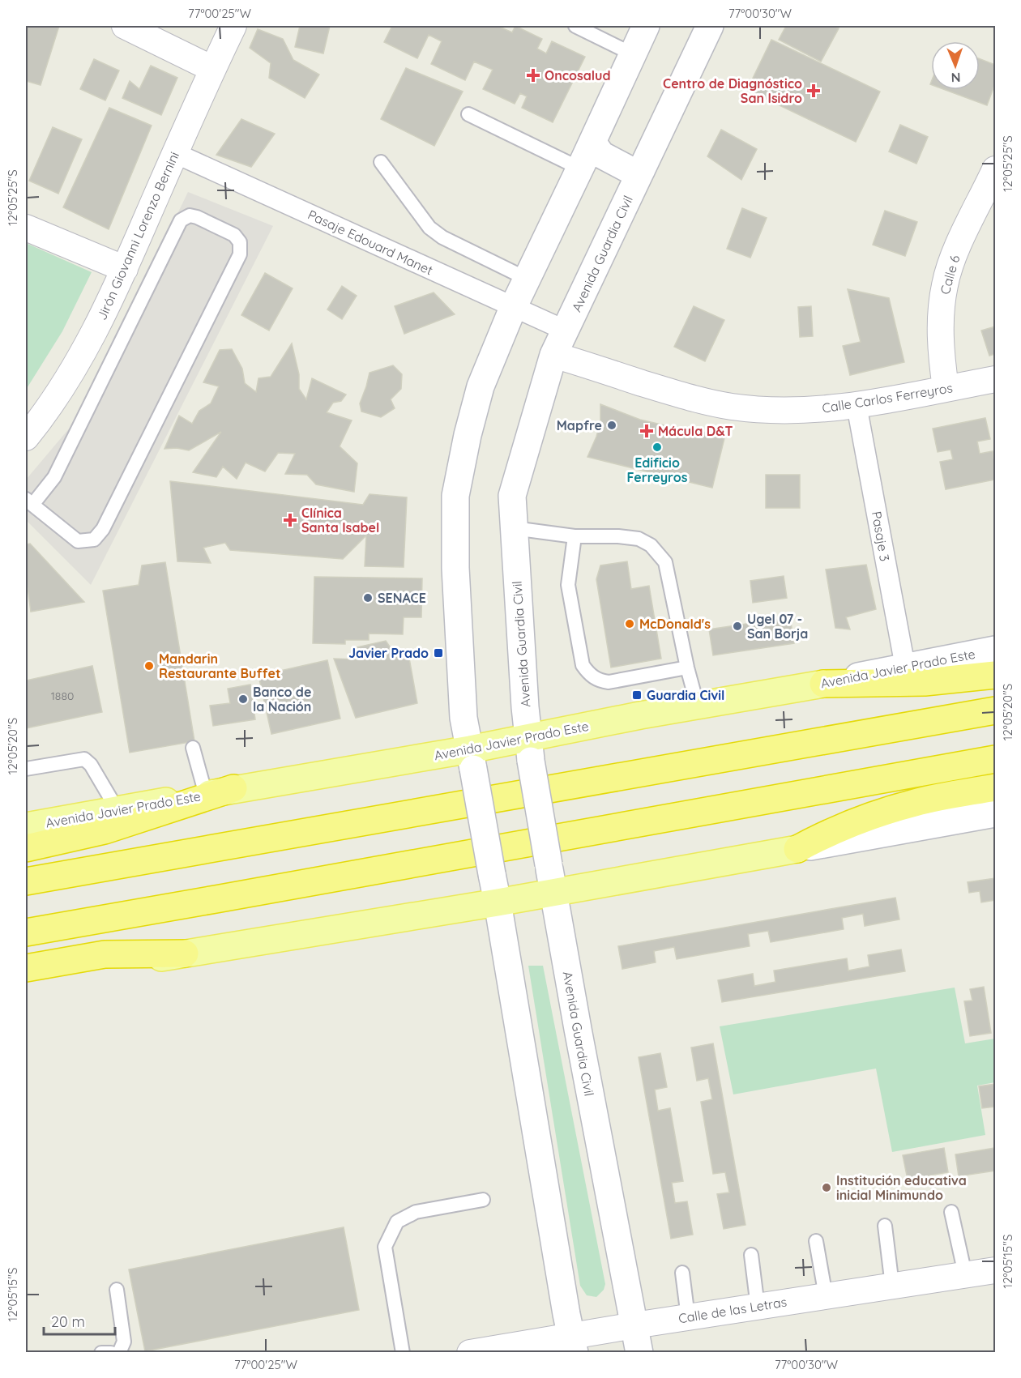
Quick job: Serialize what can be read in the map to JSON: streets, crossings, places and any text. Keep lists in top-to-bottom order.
{
  "streets": {
    "main road": ["Avenida Guardia Civil", "Avenida Javier Prado Este"],
    "street": [
      "Jirón Giovanni Lorenzo Bernini",
      "Pasaje Edouard Manet",
      "Calle 6",
      "Calle Carlos Ferreyros",
      "Pasaje 3",
      "Calle de las Letras"
    ]
  },
  "crossings": [
    ["Jirón Giovanni Lorenzo Bernini", "Pasaje Edouard Manet"],
    ["Pasaje Edouard Manet", "Avenida Guardia Civil"],
    ["Avenida Guardia Civil", "Calle Carlos Ferreyros"],
    ["Avenida Guardia Civil", "Avenida Javier Prado Este"],
    ["Avenida Guardia Civil", "Calle de las Letras"],
    ["Calle 6", "Calle Carlos Ferreyros"],
    ["Calle Carlos Ferreyros", "Pasaje 3"],
    ["Pasaje 3", "Avenida Javier Prado Este"]
  ],
  "places": {
    "health": [
      "Oncosalud",
      "Centro de Diagnóstico San Isidro",
      "Mácula D&T",
      "Clínica Santa Isabel"
    ],
    "other": [
      "Mapfre",
      "Edificio Ferreyros",
      "SENACE",
      "McDonald's",
      "Ugel 07 - San Borja",
      "Mandarin Restaurante Buffet",
      "Banco de la Nación",
      "Institución educativa inicial Minimundo"
    ],
    "transit": ["Javier Prado", "Guardia Civil"]
  },
  "house_numbers": ["1880"],
  "scale_bar": "20 m",
  "north": "bottom",
  "coordinates": [
    "77°00'25\"W",
    "77°00'30\"W",
    "12°05'25\"S",
    "12°05'20\"S",
    "12°05'15\"S"
  ]
}
